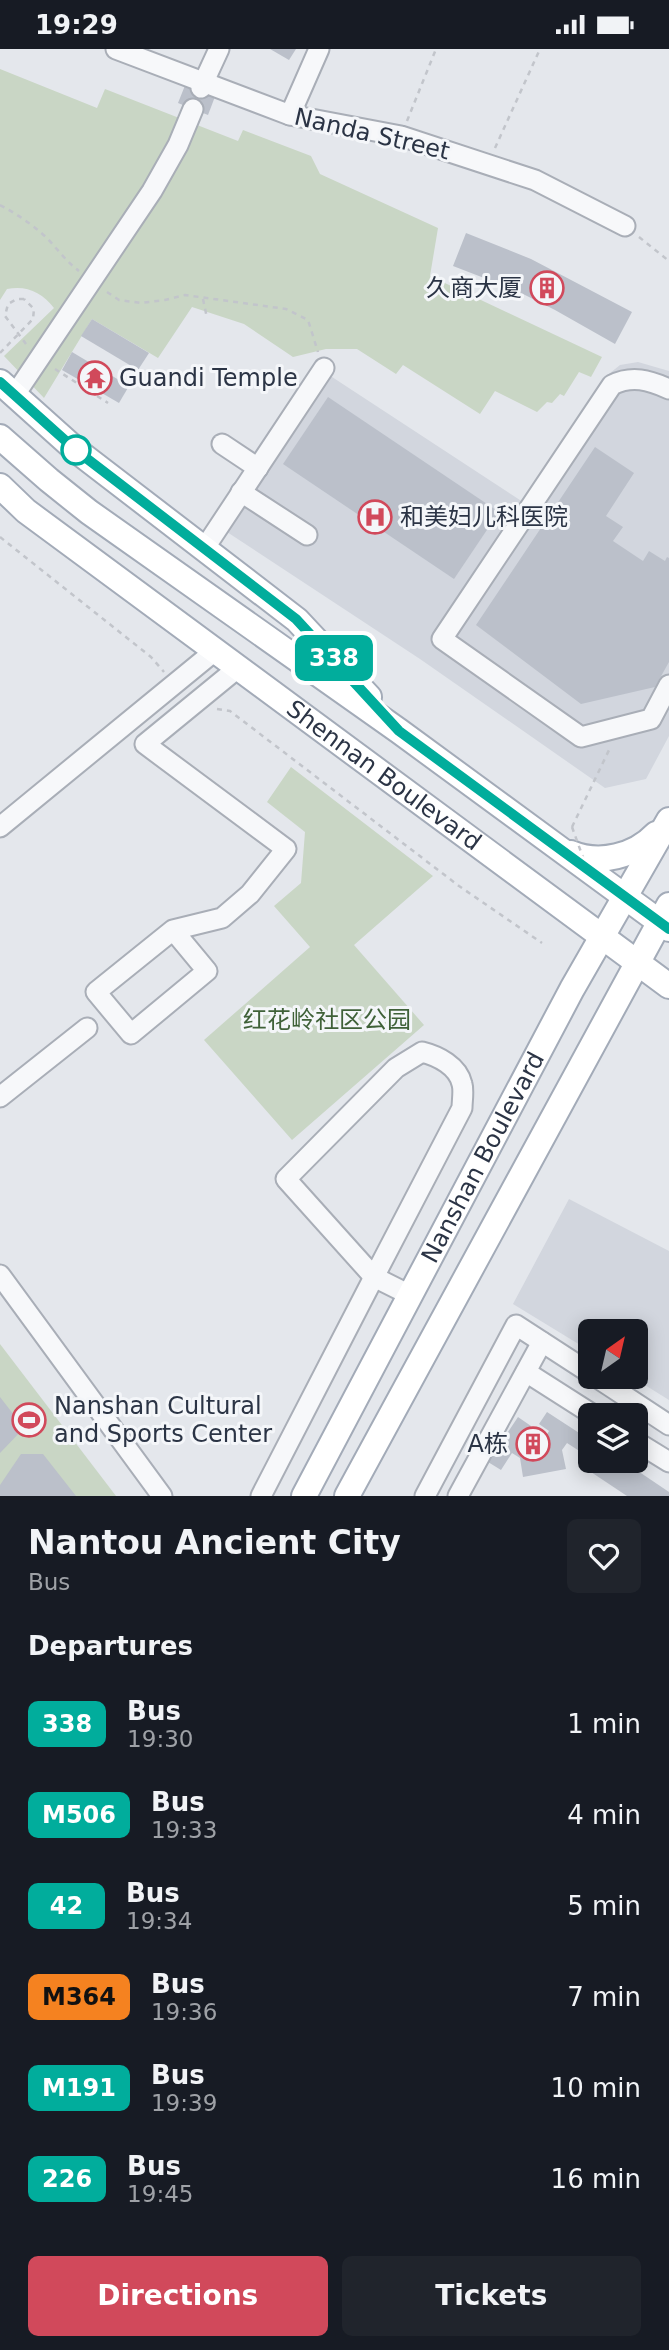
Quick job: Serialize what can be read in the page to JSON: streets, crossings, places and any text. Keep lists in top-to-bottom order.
{
  "streets": {
    "main road": ["Shennan Boulevard", "Nanshan Boulevard"],
    "street": ["Nanda Street"]
  },
  "crossings": [
    ["Shennan Boulevard", "Nanshan Boulevard"]
  ],
  "parks": ["红花岭社区公园"],
  "places": {
    "building": ["久商大厦", "A栋"],
    "temple": ["Guandi Temple"],
    "hospital": ["和美妇儿科医院"],
    "sports": ["Nanshan Cultural and Sports Center"]
  },
  "lines": ["bus line 338"],
  "north": "top right",
  "page": {
    "status": "19:29",
    "on_map": "338",
    "heading": [
      ["Nantou Ancient City", "Bus"],
      "Departures"
    ],
    "list": [
      {
        "mark": "338",
        "name": "Bus",
        "note": "19:30",
        "value": "1 min"
      },
      {
        "mark": "M506",
        "name": "Bus",
        "note": "19:33",
        "value": "4 min"
      },
      {
        "mark": "42",
        "name": "Bus",
        "note": "19:34",
        "value": "5 min"
      },
      {
        "mark": "M364",
        "name": "Bus",
        "note": "19:36",
        "value": "7 min"
      },
      {
        "mark": "M191",
        "name": "Bus",
        "note": "19:39",
        "value": "10 min"
      },
      {
        "mark": "226",
        "name": "Bus",
        "note": "19:45",
        "value": "16 min"
      }
    ],
    "buttons": ["Directions", "Tickets"]
  }
}
